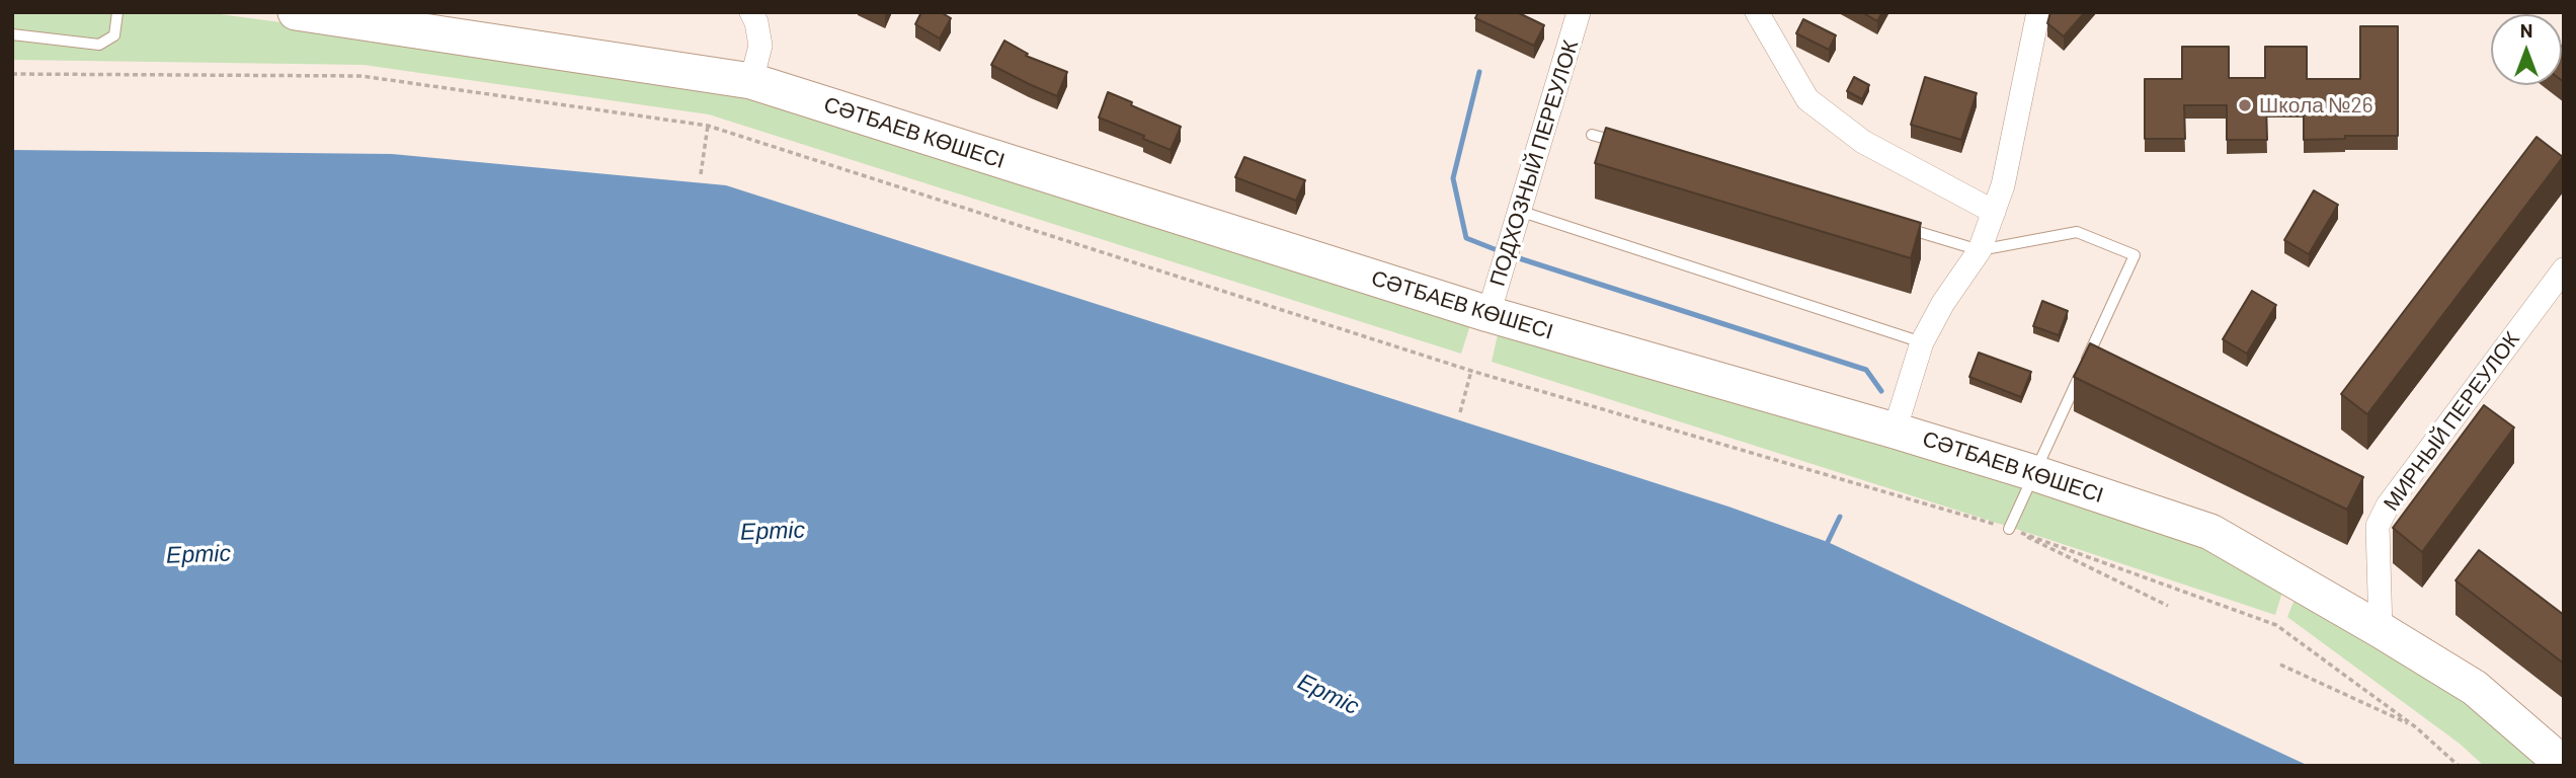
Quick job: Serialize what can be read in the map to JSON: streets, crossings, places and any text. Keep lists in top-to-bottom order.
{
  "streets": {
    "main road": ["СӘТБАЕВ КӨШЕСІ"],
    "street": ["ПОДХОЗНЫЙ ПЕРЕУЛОК", "МИРНЫЙ ПЕРЕУЛОК"]
  },
  "crossings": [
    ["СӘТБАЕВ КӨШЕСІ", "ПОДХОЗНЫЙ ПЕРЕУЛОК"],
    ["СӘТБАЕВ КӨШЕСІ", "МИРНЫЙ ПЕРЕУЛОК"]
  ],
  "water": ["Ертіс"],
  "places": ["Школа №26"],
  "north": "top"
}
